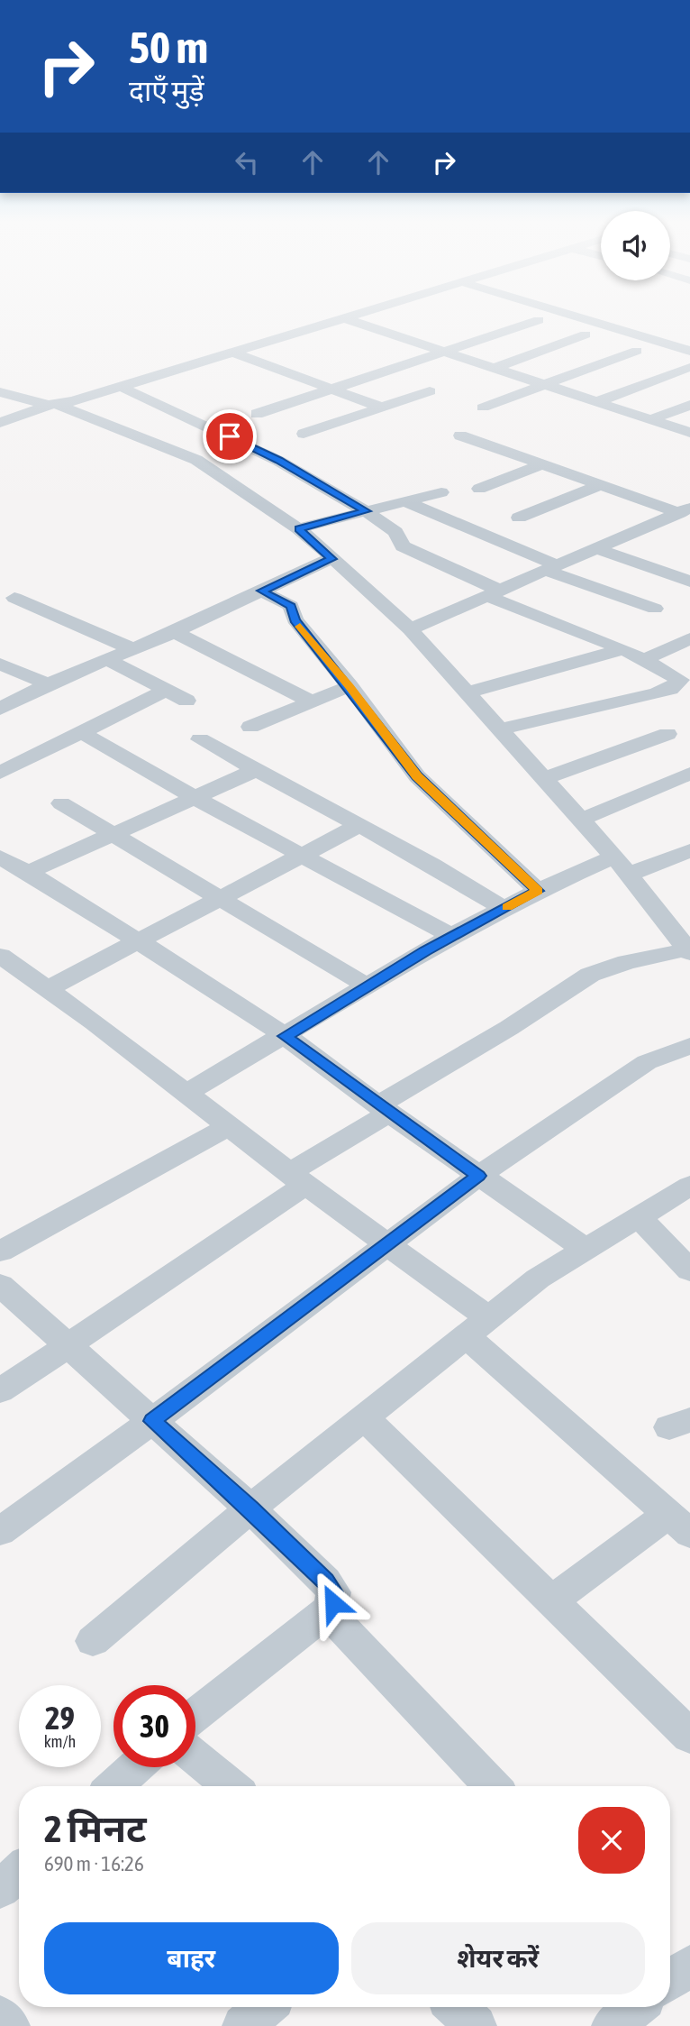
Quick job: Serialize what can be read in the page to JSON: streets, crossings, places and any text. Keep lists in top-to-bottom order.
{
  "page": {
    "turn": ["50 m", "दाएँ मुड़ें"],
    "speed": "29 km/h",
    "limit": "30",
    "heading": ["2 मिनट", "690 m · 16:26"],
    "buttons": ["बाहर", "शेयर करें"]
  }
}
